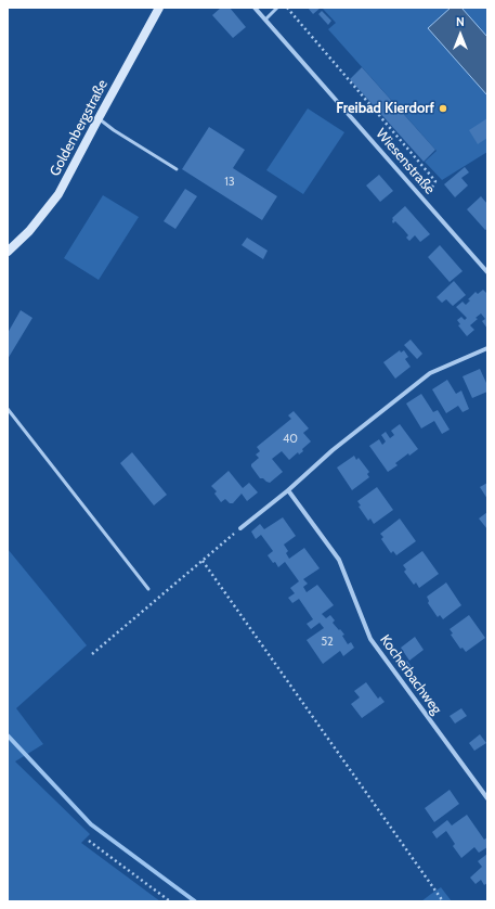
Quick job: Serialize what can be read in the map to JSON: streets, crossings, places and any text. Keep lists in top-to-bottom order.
{
  "streets": {
    "street": ["Goldenbergstraße", "Wiesenstraße", "Kocherbachweg"]
  },
  "places": ["Freibad Kierdorf"],
  "house_numbers": ["13", "40", "52"],
  "north": "top"
}
